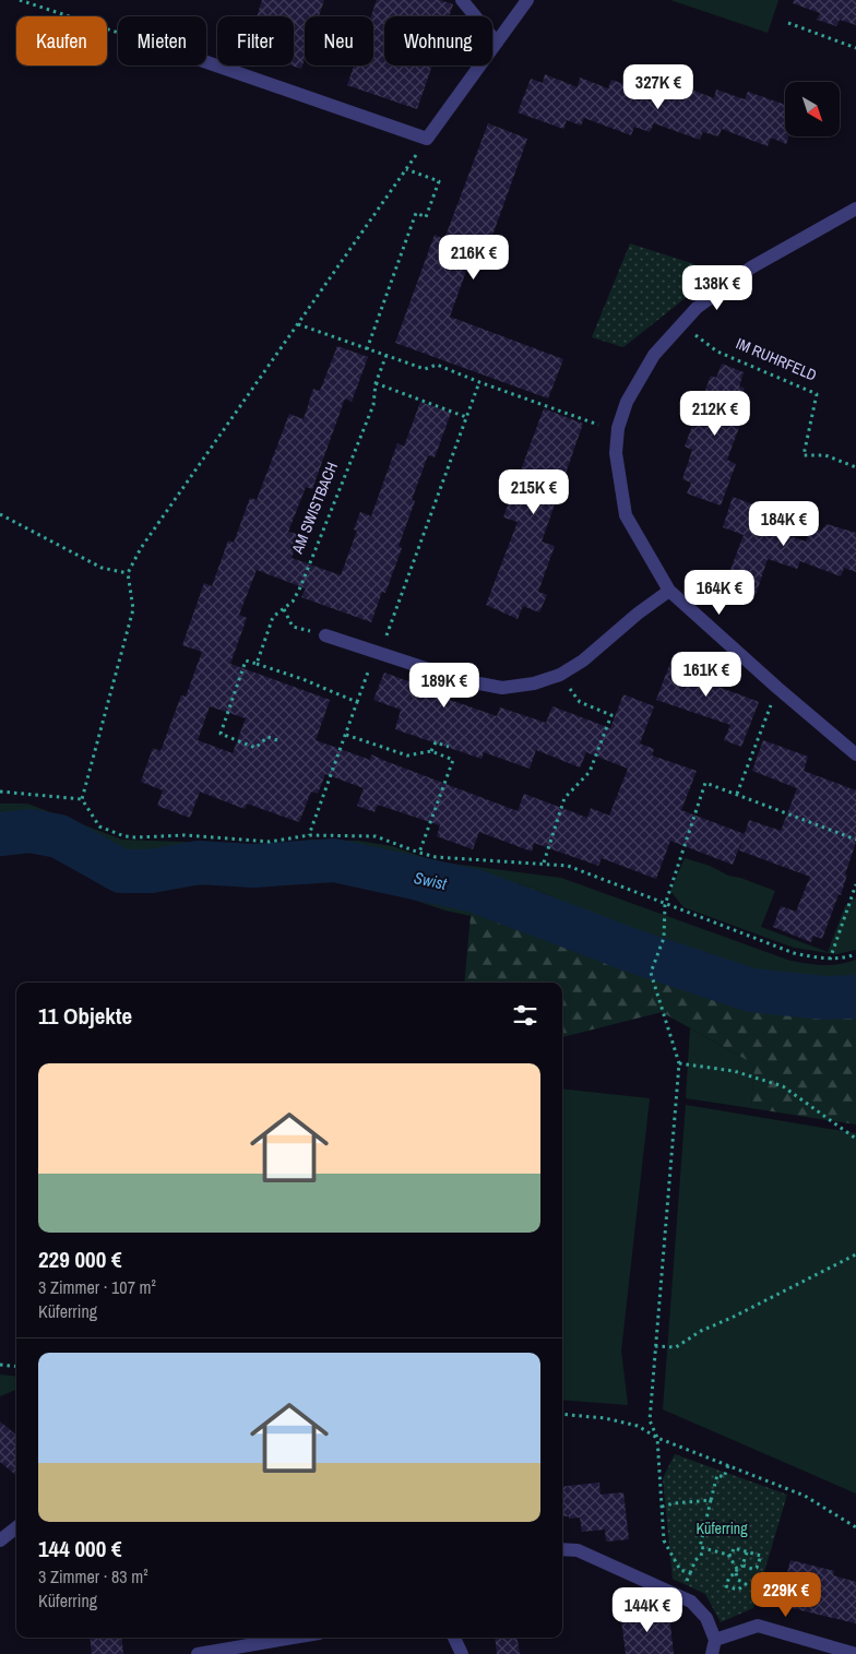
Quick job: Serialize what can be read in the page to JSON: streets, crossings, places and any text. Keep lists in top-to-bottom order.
{
  "streets": {
    "path": ["IM RUHRFELD", "AM SWISTBACH"]
  },
  "water": ["Swist"],
  "parks": ["Küferring"],
  "north": "bottom right",
  "page": {
    "chip": [
      "Kaufen",
      "Mieten",
      "Filter",
      "Neu",
      "Wohnung"
    ],
    "price": [
      "327K €",
      "216K €",
      "138K €",
      "212K €",
      "215K €",
      "184K €",
      "164K €",
      "161K €",
      "189K €",
      "229K €",
      "144K €"
    ],
    "heading": "11 Objekte",
    "list": [
      {
        "name": "229 000 €",
        "note": "3 Zimmer · 107 m² · Küferring"
      },
      {
        "name": "144 000 €",
        "note": "3 Zimmer · 83 m² · Küferring"
      }
    ]
  }
}
